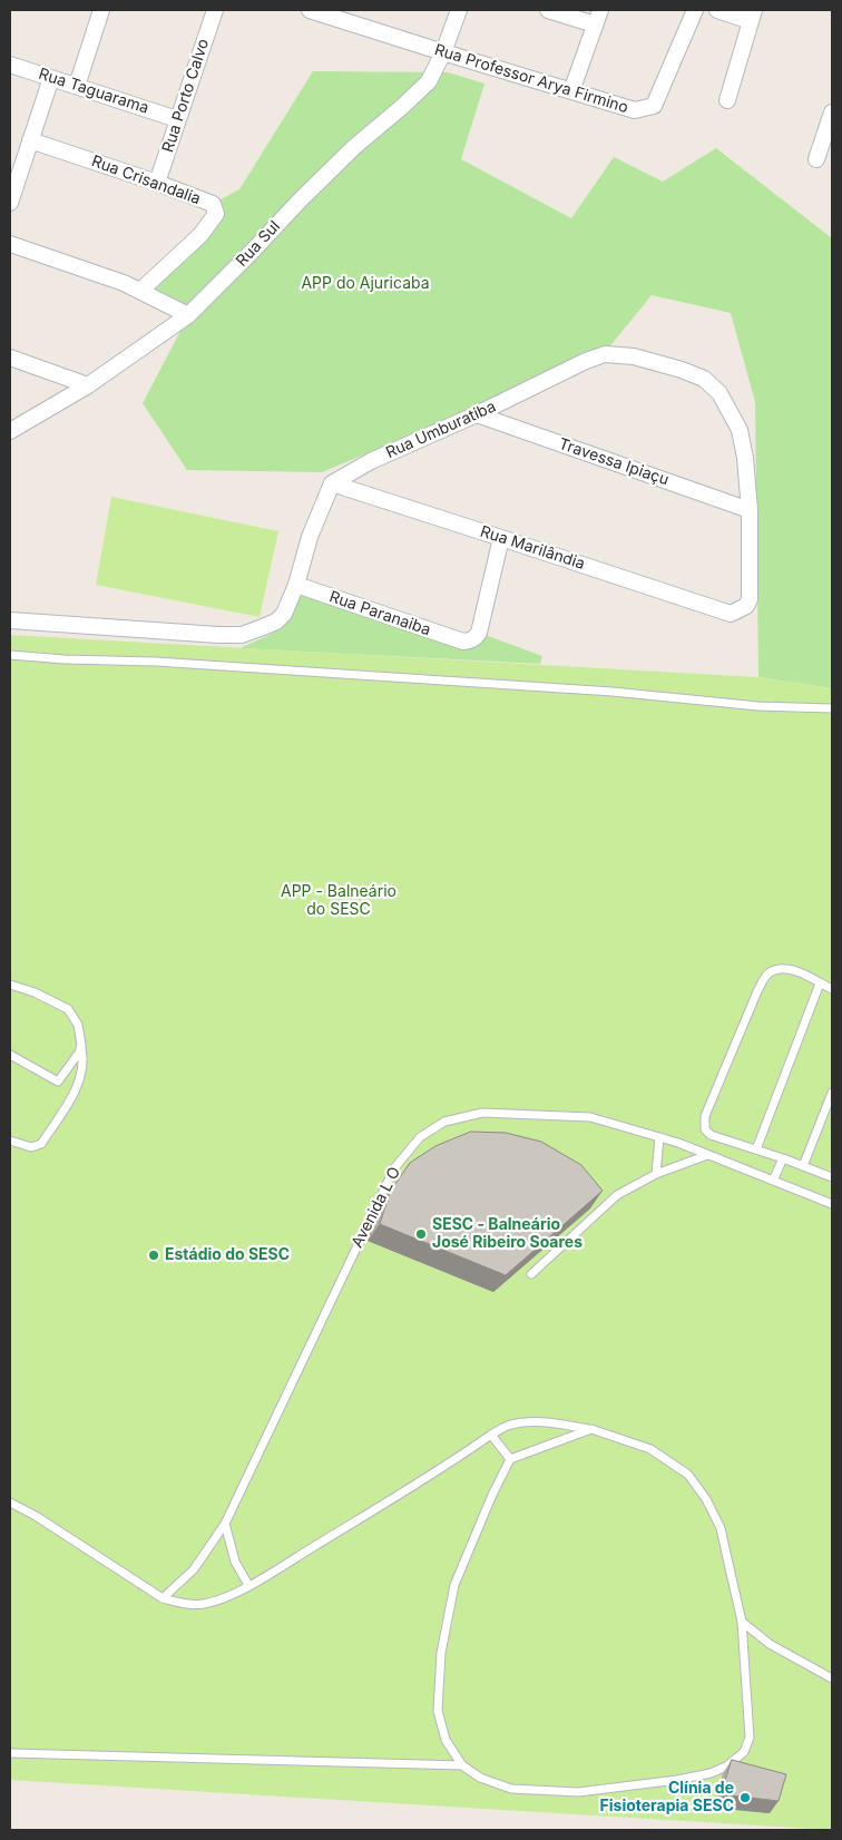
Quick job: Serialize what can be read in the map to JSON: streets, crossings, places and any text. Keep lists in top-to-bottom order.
{
  "streets": {
    "street": [
      "Rua Professor Arya Firmino",
      "Rua Taguarama",
      "Rua Porto Calvo",
      "Rua Crisandalia",
      "Rua Sul",
      "Rua Umburatiba",
      "Travessa Ipiaçu",
      "Rua Marilândia",
      "Rua Paranaiba"
    ],
    "lane": ["Avenida L O"]
  },
  "crossings": [
    ["Rua Professor Arya Firmino", "Rua Sul"],
    ["Rua Taguarama", "Rua Porto Calvo"],
    ["Rua Porto Calvo", "Rua Crisandalia"],
    ["Rua Umburatiba", "Travessa Ipiaçu"],
    ["Rua Umburatiba", "Rua Marilândia"],
    ["Rua Marilândia", "Rua Paranaiba"]
  ],
  "parks": ["APP do Ajuricaba", "APP - Balneário do SESC"],
  "places": ["SESC - Balneário José Ribeiro Soares", "Estádio do SESC", "Clínia de Fisioterapia SESC"]
}
